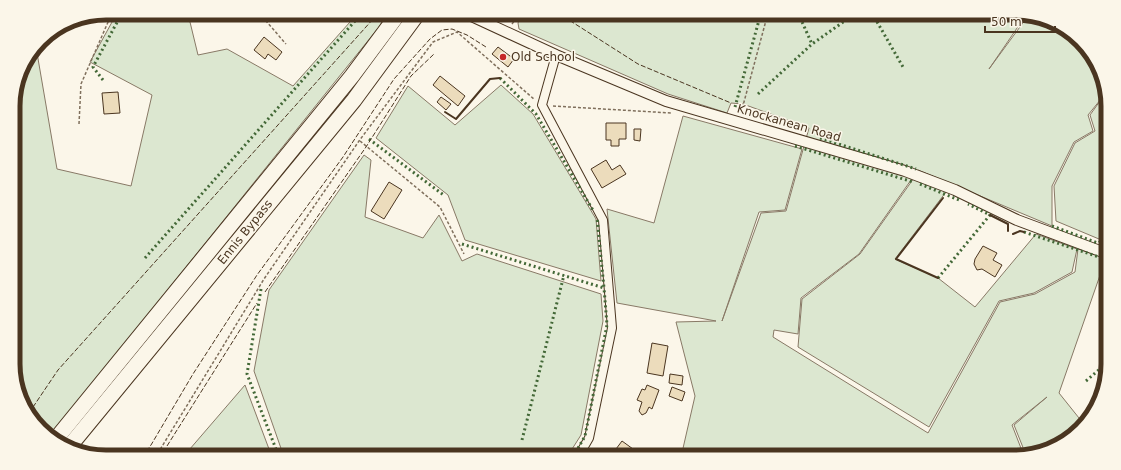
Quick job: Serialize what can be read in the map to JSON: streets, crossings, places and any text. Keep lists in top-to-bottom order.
{
  "streets": {
    "highway": ["Ennis Bypass"],
    "street": ["Knockanean Road"]
  },
  "places": ["Old School"],
  "scale_bar": "50 m"
}
